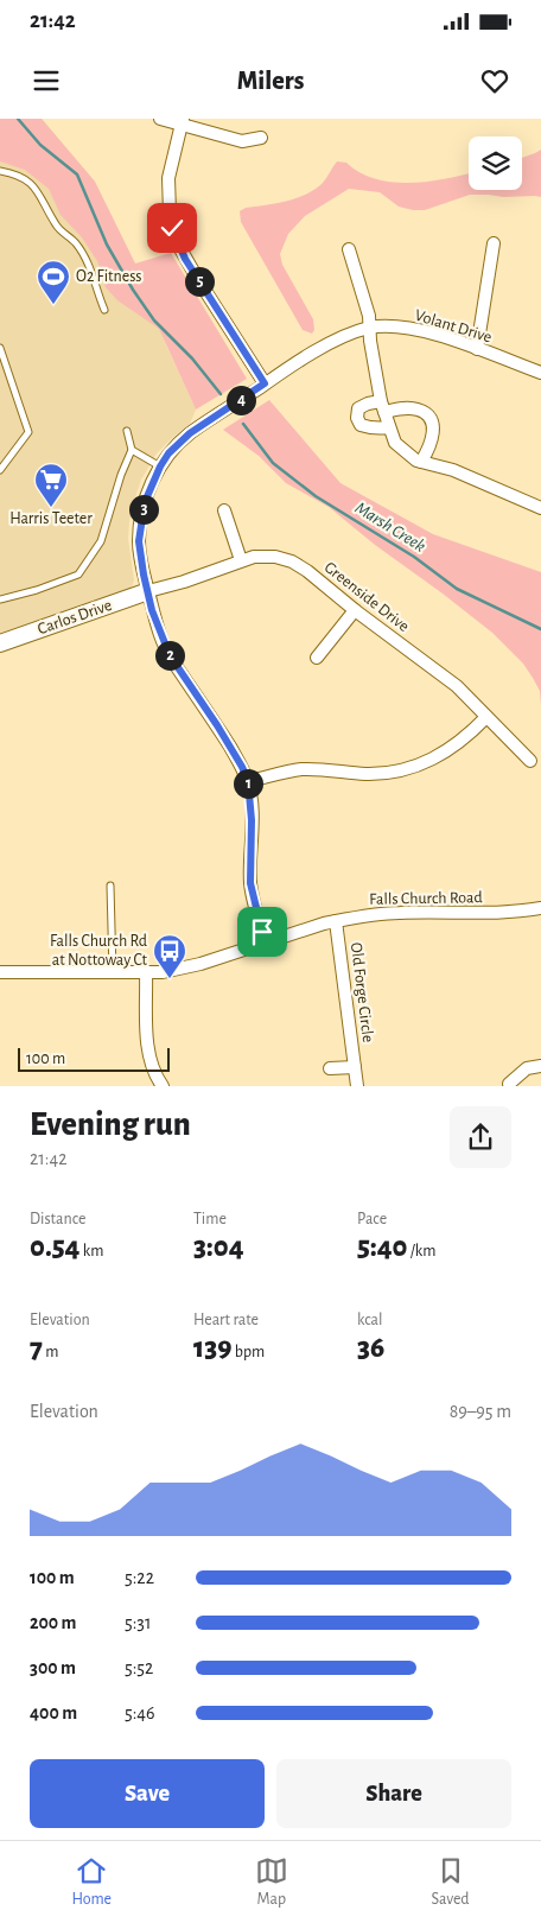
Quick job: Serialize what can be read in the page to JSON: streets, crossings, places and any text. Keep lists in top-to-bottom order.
{
  "streets": {
    "street": [
      "Volant Drive",
      "Greenside Drive",
      "Carlos Drive",
      "Falls Church Road",
      "Old Forge Circle"
    ]
  },
  "crossings": [
    ["Volant Drive", "Greenside Drive"],
    ["Volant Drive", "Carlos Drive"],
    ["Volant Drive", "Falls Church Road"],
    ["Greenside Drive", "Carlos Drive"],
    ["Falls Church Road", "Old Forge Circle"]
  ],
  "water": ["Marsh Creek"],
  "places": {
    "sports": ["O2 Fitness"],
    "supermarket": ["Harris Teeter"],
    "bus stop": ["Falls Church Rd at Nottoway Ct"]
  },
  "scale_bar": "100 m",
  "page": {
    "status": "21:42",
    "header": "Milers",
    "pins": [
      "5",
      "4",
      "3",
      "2",
      "1"
    ],
    "scale": "100 m",
    "heading": ["Evening run", "21:42"],
    "stats": [
      ["Distance", "0.54 km"],
      ["Time", "3:04"],
      ["Pace", "5:40 /km"],
      ["Elevation", "7 m"],
      ["Heart rate", "139 bpm"],
      ["kcal", "36"]
    ],
    "chart": ["Elevation", "89–95 m"],
    "list": [
      {
        "name": "100 m",
        "note": "5:22"
      },
      {
        "name": "200 m",
        "note": "5:31"
      },
      {
        "name": "300 m",
        "note": "5:52"
      },
      {
        "name": "400 m",
        "note": "5:46"
      }
    ],
    "buttons": ["Save", "Share"],
    "tabs": ["Home", "Map", "Saved"]
  }
}
